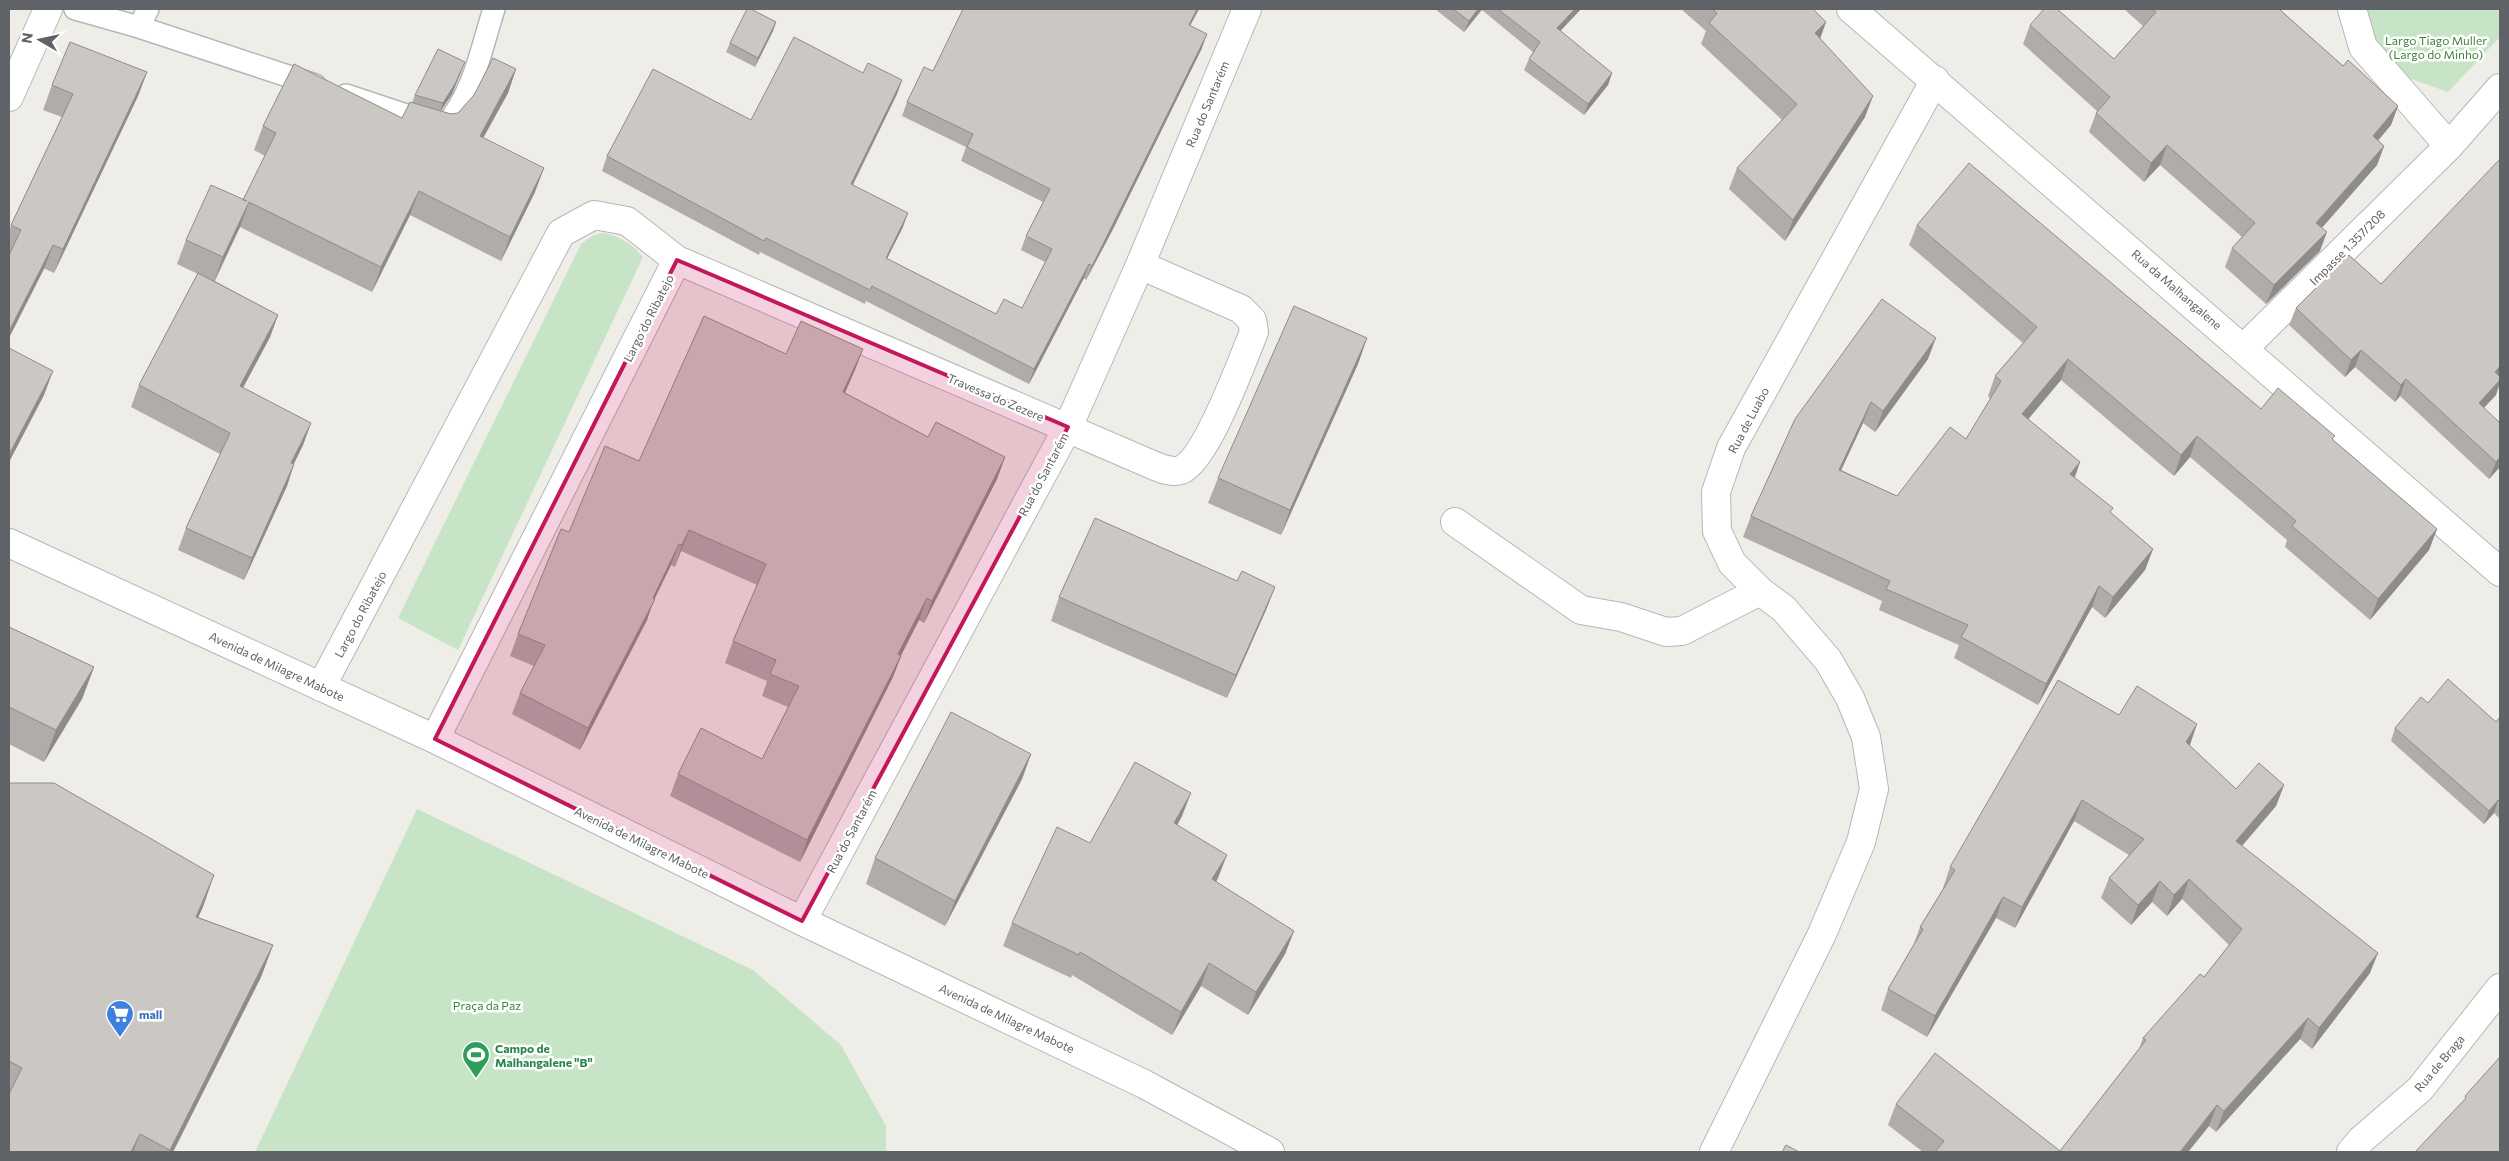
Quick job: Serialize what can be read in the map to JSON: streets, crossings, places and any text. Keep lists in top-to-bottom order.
{
  "streets": {
    "street": [
      "Rua do Santarém",
      "Impasse 1.357/208",
      "Rua da Malhangalene",
      "Largo do Ribatejo",
      "Travessa do Zezere",
      "Rua de Luabo",
      "Avenida de Milagre Mabote",
      "Rua de Braga"
    ]
  },
  "crossings": [
    ["Rua do Santarém", "Travessa do Zezere"],
    ["Rua do Santarém", "Avenida de Milagre Mabote"],
    ["Impasse 1.357/208", "Rua da Malhangalene"],
    ["Rua da Malhangalene", "Rua de Luabo"],
    ["Largo do Ribatejo", "Travessa do Zezere"],
    ["Largo do Ribatejo", "Avenida de Milagre Mabote"]
  ],
  "parks": ["Largo Tiago Muller (Largo do Minho)", "Praça da Paz"],
  "places": {
    "supermarket": ["mall"],
    "sports": ["Campo de Malhangalene \"B\""]
  },
  "north": "left"
}
